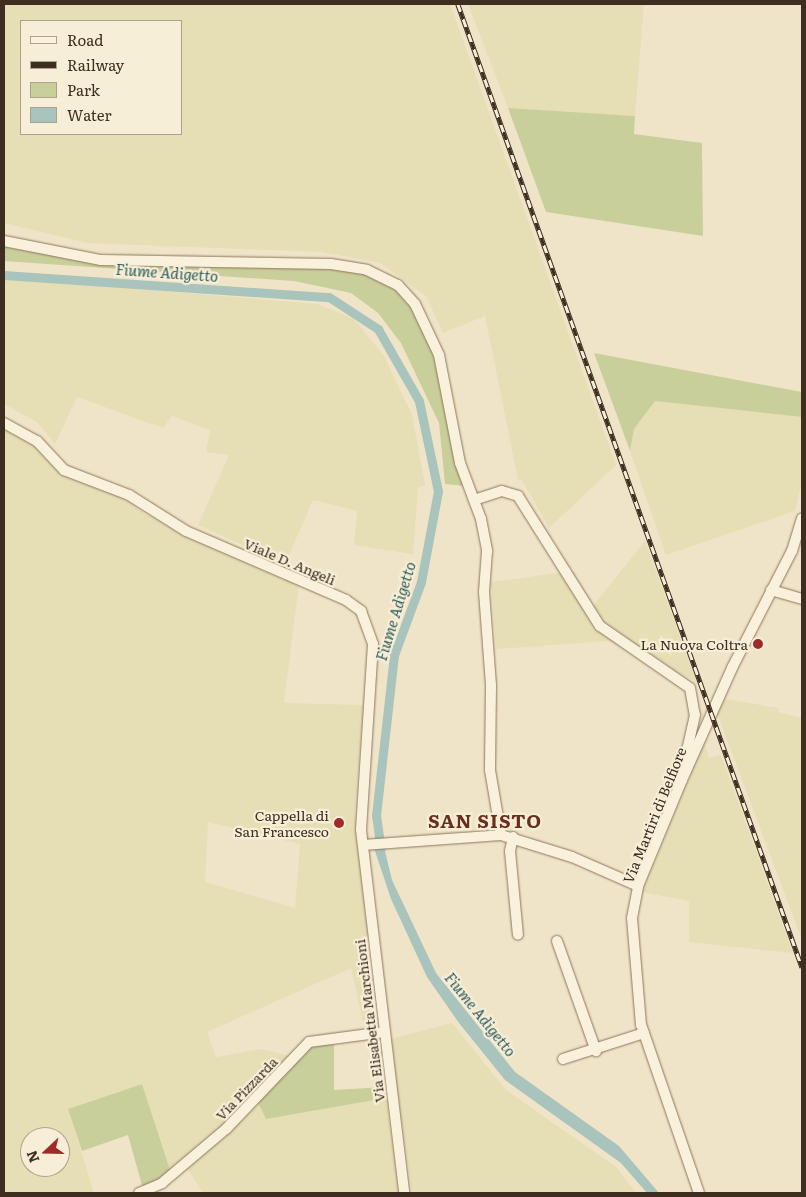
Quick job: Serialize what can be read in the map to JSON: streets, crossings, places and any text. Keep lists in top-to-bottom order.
{
  "streets": {
    "street": [
      "Viale D. Angeli",
      "Via Martiri di Belfiore",
      "Via Elisabetta Marchioni",
      "Via Pizzarda"
    ]
  },
  "crossings": [
    ["Viale D. Angeli", "Via Elisabetta Marchioni"],
    ["Via Elisabetta Marchioni", "Via Pizzarda"]
  ],
  "districts": ["SAN SISTO"],
  "water": ["Fiume Adigetto"],
  "places": ["La Nuova Coltra", "Cappella di San Francesco"],
  "legend": [
    "Road",
    "Railway",
    "Park",
    "Water"
  ],
  "north": "left"
}
